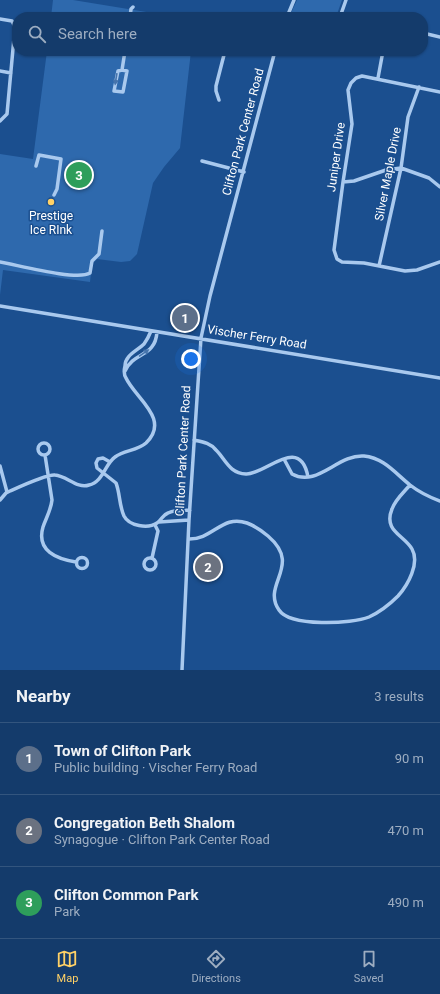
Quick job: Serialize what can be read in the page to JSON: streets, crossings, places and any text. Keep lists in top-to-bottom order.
{
  "streets": {
    "street": [
      "Clifton Park Center Road",
      "Juniper Drive",
      "Silver Maple Drive",
      "Vischer Ferry Road"
    ]
  },
  "crossings": [
    ["Clifton Park Center Road", "Vischer Ferry Road"],
    ["Juniper Drive", "Silver Maple Drive"]
  ],
  "places": ["Prestige Ice RInk"],
  "page": {
    "search": "Search here",
    "pins": ["3", "1", "2"],
    "heading": ["Nearby", "3 results"],
    "list": [
      {
        "mark": "1",
        "name": "Town of Clifton Park",
        "note": "Public building · Vischer Ferry Road",
        "value": "90 m"
      },
      {
        "mark": "2",
        "name": "Congregation Beth Shalom",
        "note": "Synagogue · Clifton Park Center Road",
        "value": "470 m"
      },
      {
        "mark": "3",
        "name": "Clifton Common Park",
        "note": "Park",
        "value": "490 m"
      }
    ],
    "nav": ["Map", "Directions", "Saved"]
  }
}
